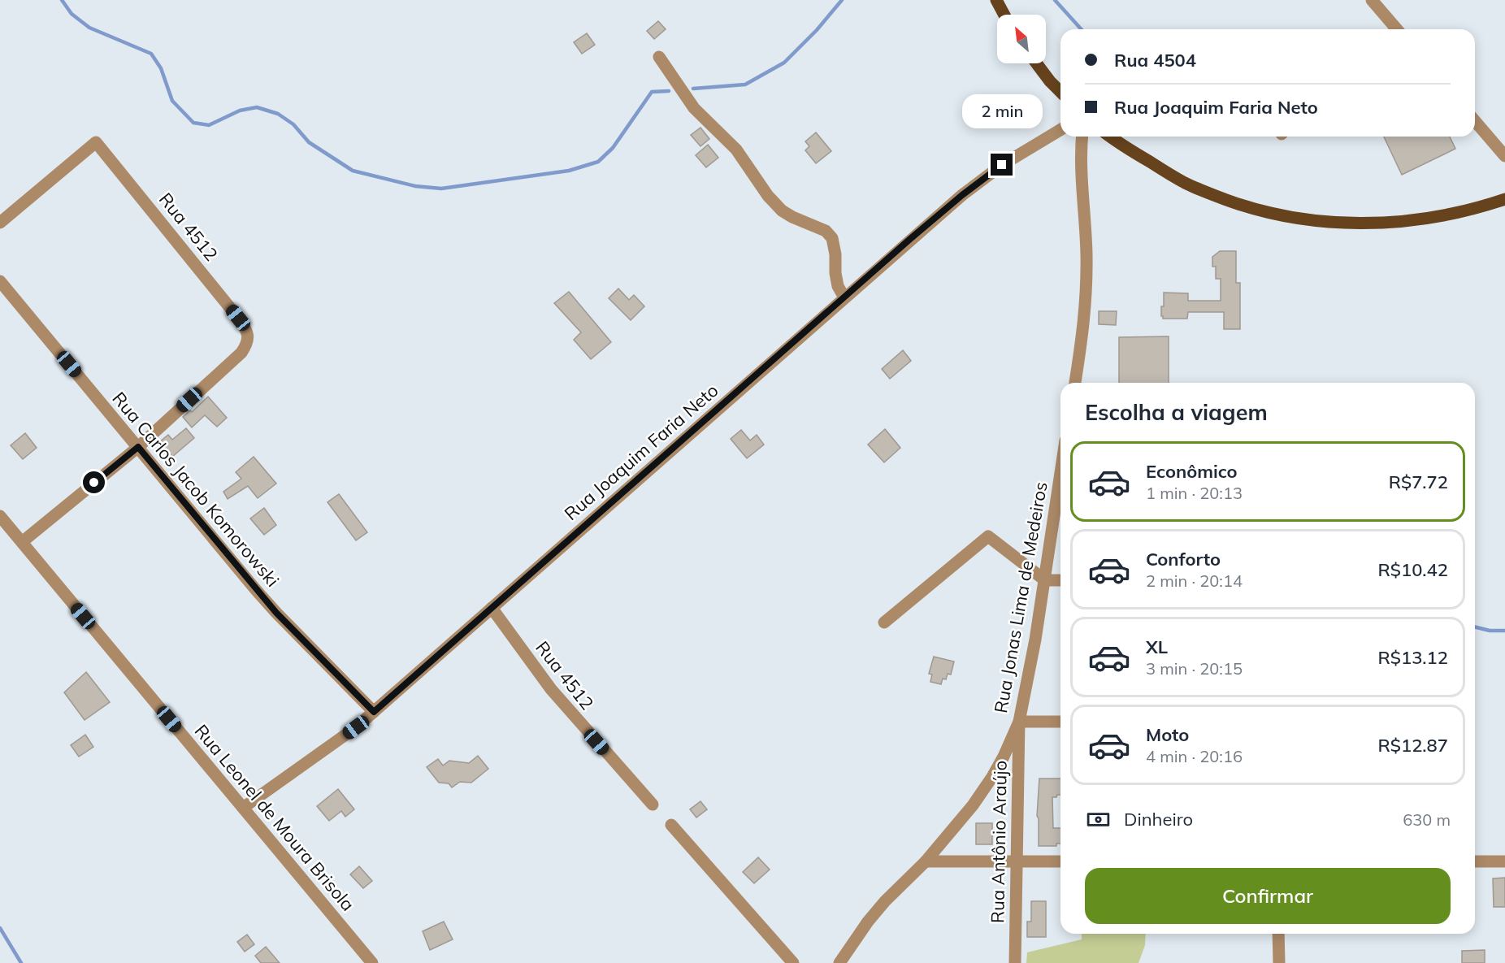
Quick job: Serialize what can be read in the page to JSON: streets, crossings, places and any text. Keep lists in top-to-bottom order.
{
  "streets": {
    "street": [
      "Rua 4512",
      "Rua Joaquim Faria Neto",
      "Rua Carlos Jacob Komorowski",
      "Rua Jonas Lima de Medeiros",
      "Rua Leonel de Moura Brisola",
      "Rua Antônio Araújo"
    ]
  },
  "crossings": [
    ["Rua 4512", "Rua Joaquim Faria Neto"],
    ["Rua 4512", "Rua Carlos Jacob Komorowski"],
    ["Rua Joaquim Faria Neto", "Rua Carlos Jacob Komorowski"],
    ["Rua Joaquim Faria Neto", "Rua Leonel de Moura Brisola"],
    ["Rua Jonas Lima de Medeiros", "Rua Antônio Araújo"]
  ],
  "north": "top left",
  "page": {
    "banner": ["Rua 4504", "Rua Joaquim Faria Neto"],
    "bubble": "2 min",
    "heading": "Escolha a viagem",
    "list": [
      {
        "name": "Econômico",
        "note": "1 min · 20:13",
        "value": "R$7.72"
      },
      {
        "name": "Conforto",
        "note": "2 min · 20:14",
        "value": "R$10.42"
      },
      {
        "name": "XL",
        "note": "3 min · 20:15",
        "value": "R$13.12"
      },
      {
        "name": "Moto",
        "note": "4 min · 20:16",
        "value": "R$12.87"
      }
    ],
    "pay": ["Dinheiro", "630 m"],
    "buttons": "Confirmar"
  }
}
